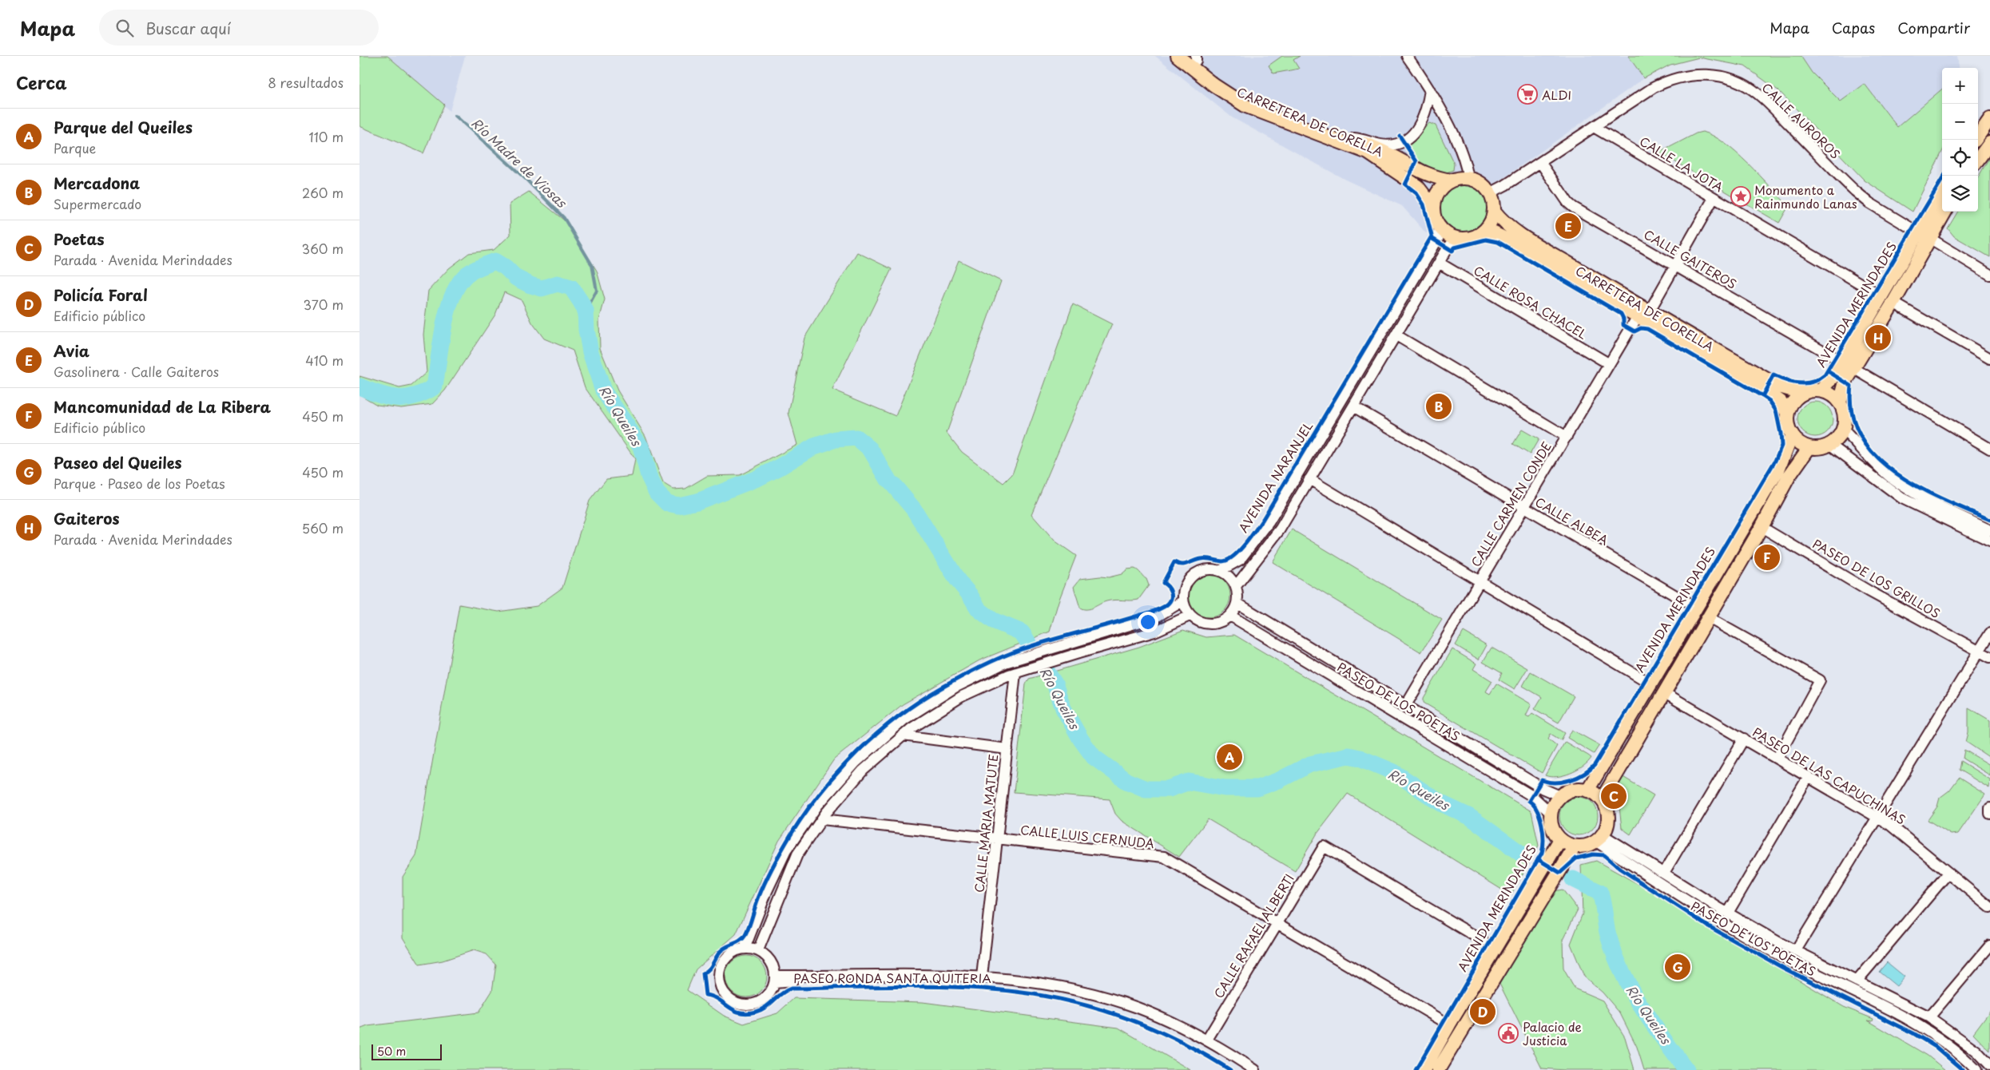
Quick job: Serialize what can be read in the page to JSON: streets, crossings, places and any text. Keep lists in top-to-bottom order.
{
  "streets": {
    "main road": ["CARRETERA DE CORELLA", "AVENIDA MERINDADES"],
    "street": [
      "CALLE AUROROS",
      "CALLE LA JOTA",
      "CALLE GAITEROS",
      "CALLE ROSA CHACEL",
      "AVENIDA NARANJEL",
      "CALLE CARMEN CONDE",
      "CALLE ALBEA",
      "PASEO DE LOS GRILLOS",
      "PASEO DE LOS POETAS",
      "PASEO DE LAS CAPUCHINAS",
      "CALLE MARIA MATUTE",
      "CALLE LUIS CERNUDA",
      "CALLE RAFAEL ALBERTI",
      "PASEO RONDA SANTA QUITERIA"
    ]
  },
  "crossings": [
    ["CALLE AUROROS", "CARRETERA DE CORELLA"],
    ["CALLE AUROROS", "CALLE LA JOTA"],
    ["CALLE AUROROS", "CALLE GAITEROS"],
    ["CALLE AUROROS", "AVENIDA MERINDADES"],
    ["CALLE AUROROS", "AVENIDA NARANJEL"],
    ["CARRETERA DE CORELLA", "AVENIDA MERINDADES"],
    ["CARRETERA DE CORELLA", "AVENIDA NARANJEL"],
    ["CARRETERA DE CORELLA", "CALLE CARMEN CONDE"],
    ["CALLE LA JOTA", "AVENIDA MERINDADES"],
    ["CALLE LA JOTA", "CALLE CARMEN CONDE"],
    ["CALLE GAITEROS", "AVENIDA MERINDADES"],
    ["CALLE GAITEROS", "CALLE CARMEN CONDE"],
    ["CALLE ROSA CHACEL", "CALLE CARMEN CONDE"],
    ["AVENIDA MERINDADES", "CALLE ALBEA"],
    ["AVENIDA MERINDADES", "PASEO DE LOS POETAS"],
    ["AVENIDA MERINDADES", "CALLE LUIS CERNUDA"],
    ["AVENIDA NARANJEL", "PASEO DE LOS POETAS"],
    ["CALLE CARMEN CONDE", "CALLE ALBEA"],
    ["CALLE CARMEN CONDE", "PASEO DE LOS POETAS"],
    ["CALLE MARIA MATUTE", "CALLE LUIS CERNUDA"],
    ["CALLE MARIA MATUTE", "PASEO RONDA SANTA QUITERIA"],
    ["CALLE LUIS CERNUDA", "CALLE RAFAEL ALBERTI"],
    ["CALLE RAFAEL ALBERTI", "PASEO RONDA SANTA QUITERIA"]
  ],
  "water": ["Río Madre de Viosas", "Río Queiles"],
  "places": {
    "supermarket": ["ALDI"],
    "place": ["Monumento a Rainmundo Lanas"],
    "public building": ["Palacio de Justicia"]
  },
  "scale_bar": "50 m",
  "page": {
    "header": "Mapa",
    "search": "Buscar aquí",
    "nav": ["Mapa", "Capas", "Compartir"],
    "heading": ["Cerca", "8 resultados"],
    "map_buttons": ["+", "−"],
    "list": [
      {
        "mark": "A",
        "name": "Parque del Queiles",
        "note": "Parque",
        "value": "110 m"
      },
      {
        "mark": "B",
        "name": "Mercadona",
        "note": "Supermercado",
        "value": "260 m"
      },
      {
        "mark": "C",
        "name": "Poetas",
        "note": "Parada · Avenida Merindades",
        "value": "360 m"
      },
      {
        "mark": "D",
        "name": "Policía Foral",
        "note": "Edificio público",
        "value": "370 m"
      },
      {
        "mark": "E",
        "name": "Avia",
        "note": "Gasolinera · Calle Gaiteros",
        "value": "410 m"
      },
      {
        "mark": "F",
        "name": "Mancomunidad de La Ribera",
        "note": "Edificio público",
        "value": "450 m"
      },
      {
        "mark": "G",
        "name": "Paseo del Queiles",
        "note": "Parque · Paseo de los Poetas",
        "value": "450 m"
      },
      {
        "mark": "H",
        "name": "Gaiteros",
        "note": "Parada · Avenida Merindades",
        "value": "560 m"
      }
    ],
    "pins": [
      "E",
      "H",
      "B",
      "F",
      "A",
      "C",
      "G",
      "D"
    ],
    "scale": "50 m"
  }
}
